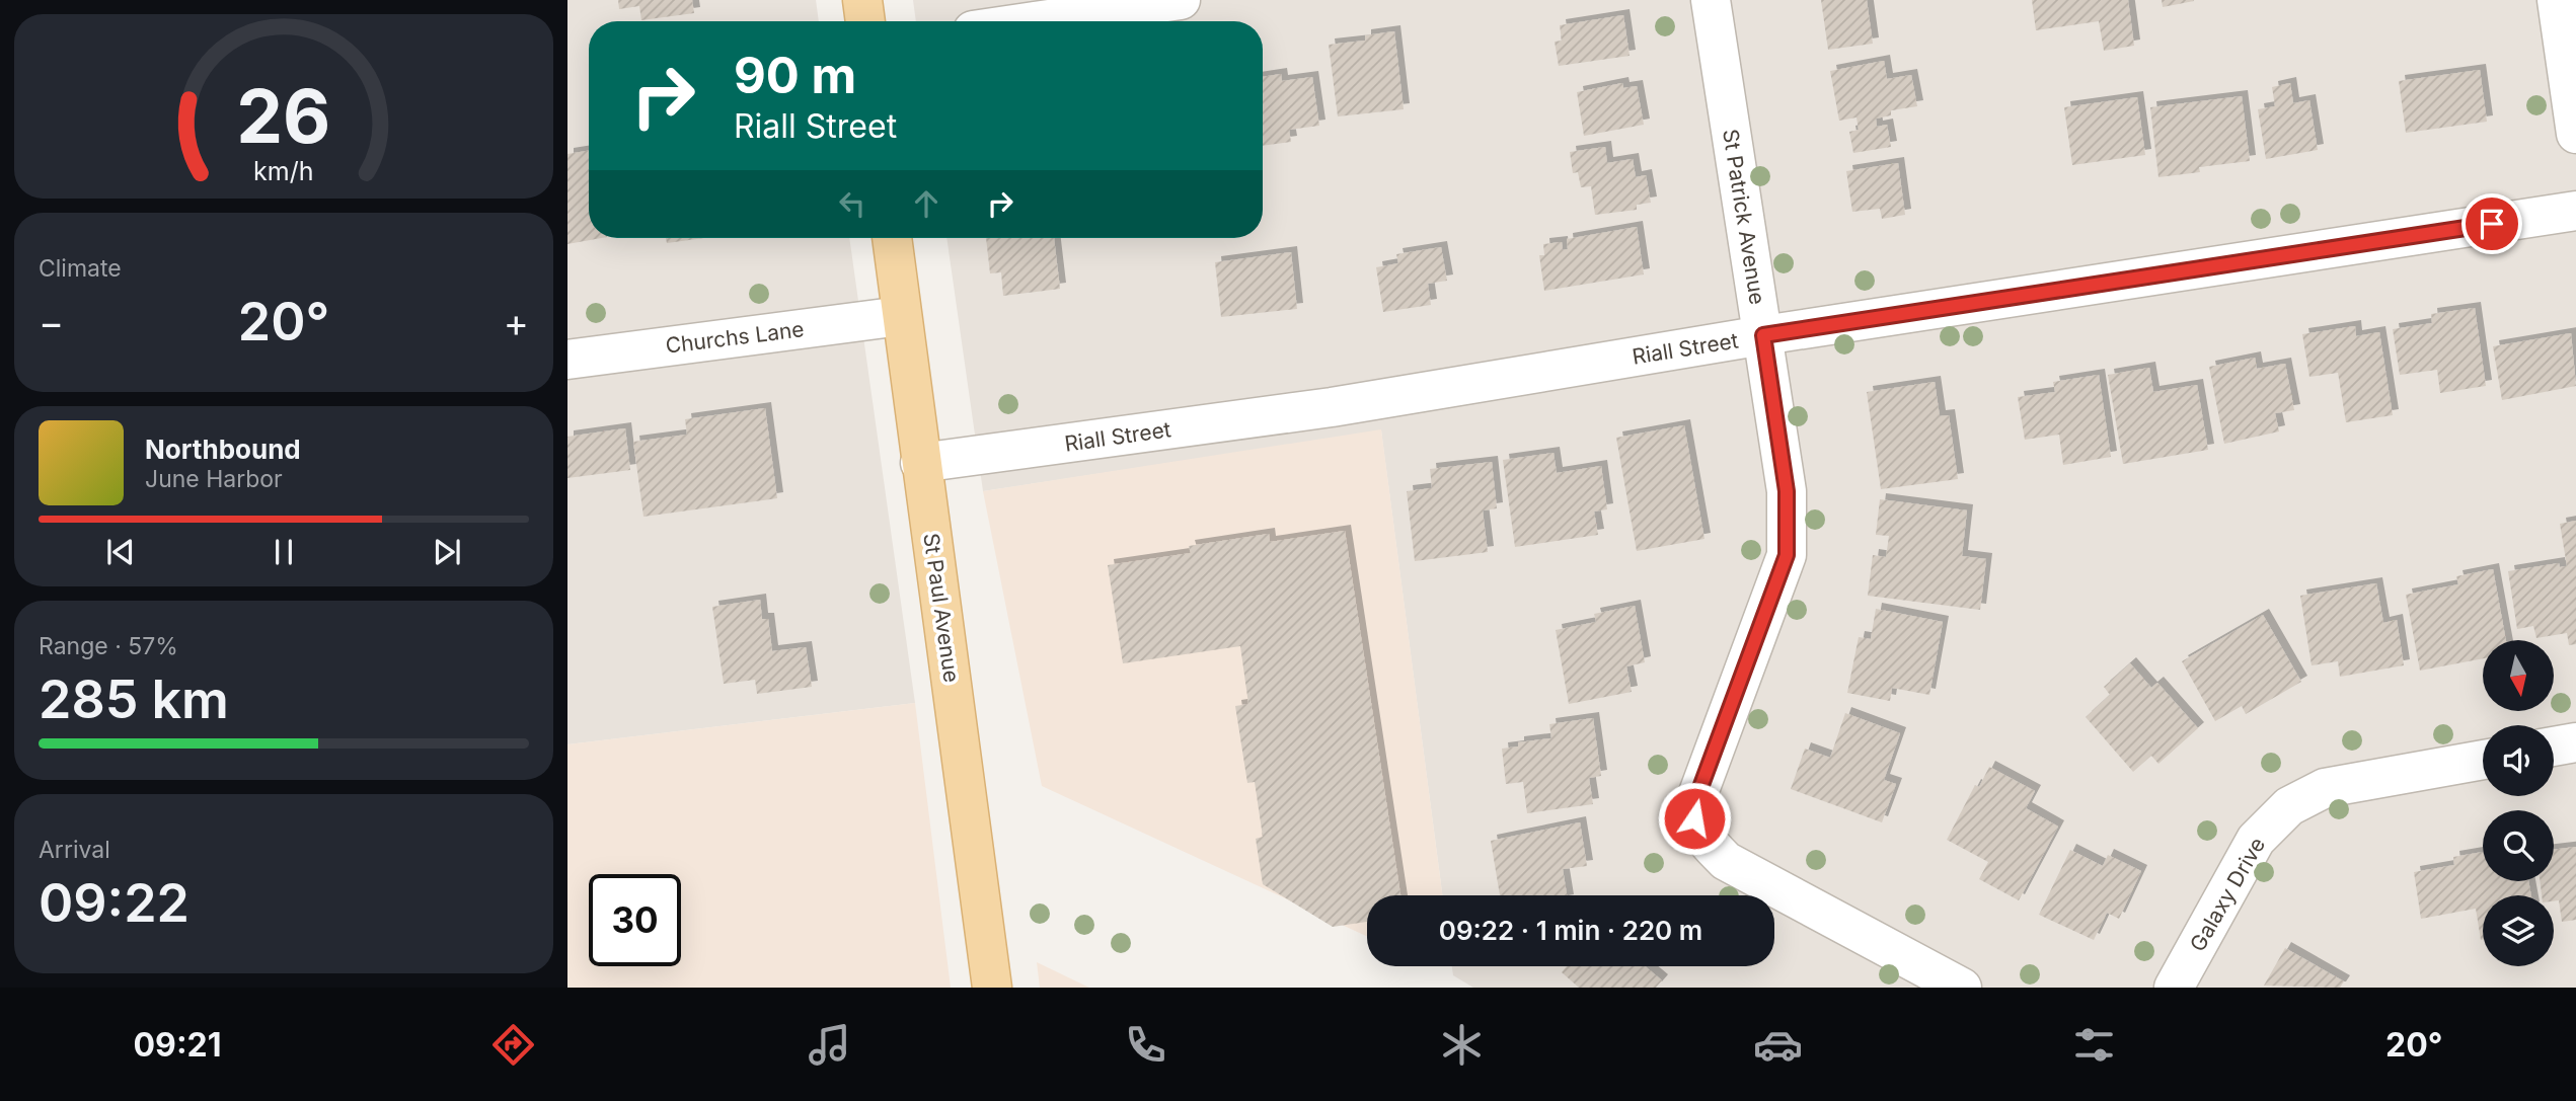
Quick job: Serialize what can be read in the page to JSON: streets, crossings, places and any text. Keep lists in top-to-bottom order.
{
  "streets": {
    "main road": ["St Paul Avenue"],
    "street": [
      "St Patrick Avenue",
      "Churchs Lane",
      "Riall Street",
      "Galaxy Drive"
    ]
  },
  "crossings": [
    ["St Patrick Avenue", "Riall Street"],
    ["Churchs Lane", "St Paul Avenue"],
    ["Riall Street", "St Paul Avenue"]
  ],
  "north": "bottom",
  "page": {
    "turn": ["90 m", "Riall Street"],
    "tile": [
      "Climate",
      ["Range · 57%", "285 km"],
      ["Arrival", "09:22"]
    ],
    "heat": ["−", "20°", "+"],
    "song": ["Northbound", "June Harbor"],
    "limit": "30",
    "trip": "09:22 · 1 min · 220 m",
    "tabs": ["09:21", "20°"],
    "gauge": ["26", "km/h"]
  }
}
